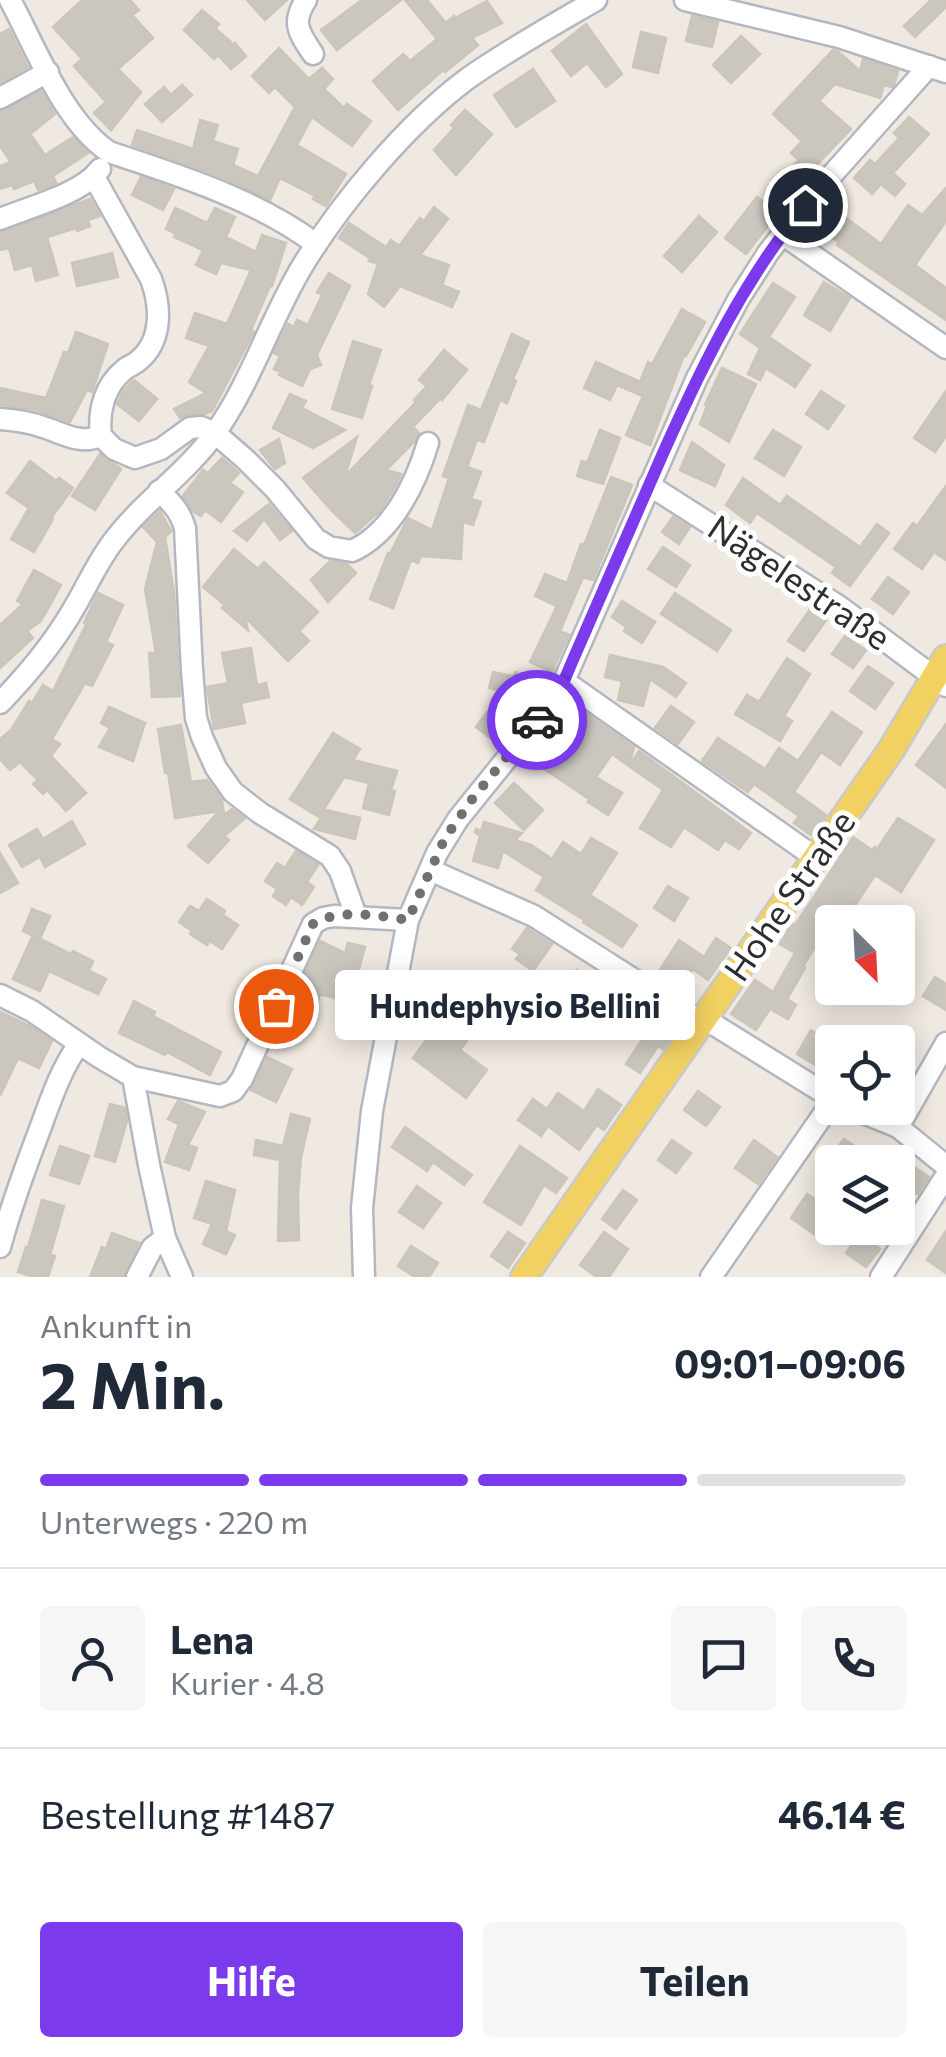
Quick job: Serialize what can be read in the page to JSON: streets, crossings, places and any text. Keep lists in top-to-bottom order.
{
  "streets": {
    "main road": ["Hohe Straße"],
    "street": ["Nägelestraße"]
  },
  "crossings": [
    ["Nägelestraße", "Hohe Straße"]
  ],
  "places": ["Hundephysio Bellini"],
  "north": "bottom right",
  "page": {
    "bubble": "Hundephysio Bellini",
    "heading": ["2 Min.", "Ankunft in", "09:01–09:06"],
    "panel": [
      "Lena",
      "Kurier · 4.8",
      "Bestellung #1487",
      "46.14 €"
    ],
    "bar": "Unterwegs · 220 m",
    "buttons": ["Hilfe", "Teilen"]
  }
}
